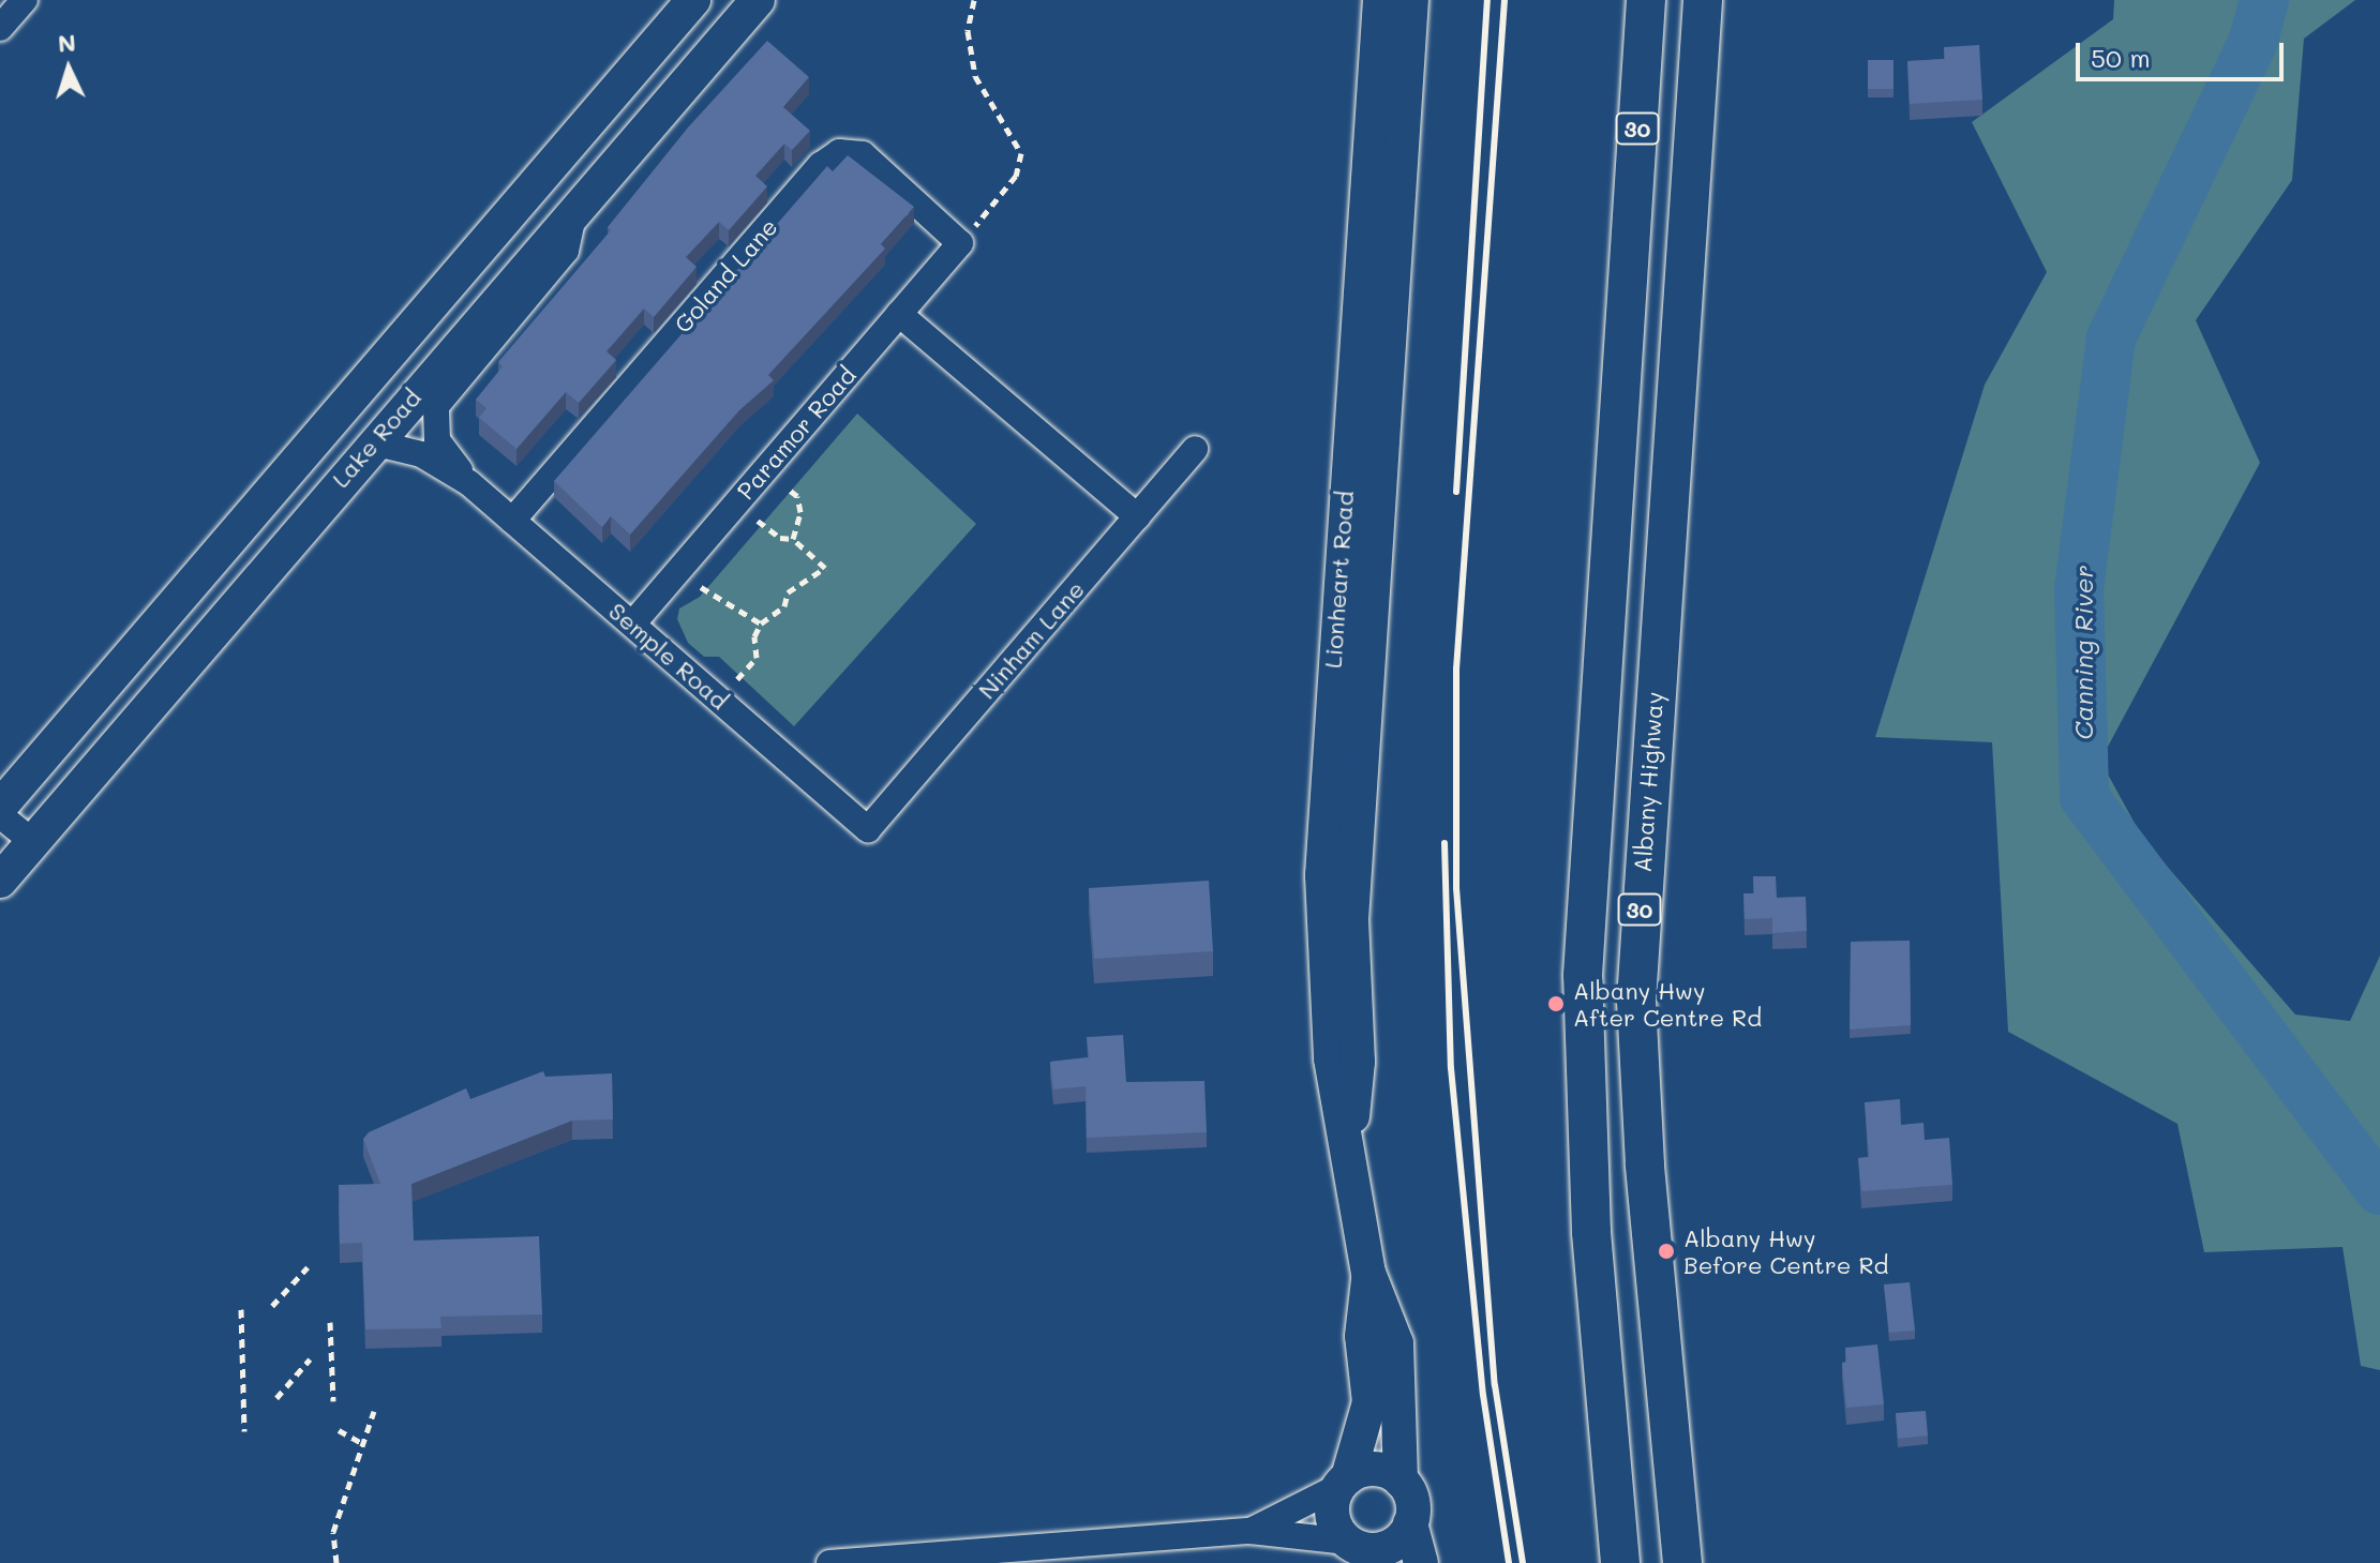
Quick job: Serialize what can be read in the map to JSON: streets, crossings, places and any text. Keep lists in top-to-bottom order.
{
  "streets": {
    "highway": ["30", "Albany Highway"],
    "main road": ["Lake Road", "Lionheart Road"],
    "street": [
      "Goland Lane",
      "Paramor Road",
      "Ninham Lane",
      "Semple Road"
    ]
  },
  "crossings": [
    ["Goland Lane", "Paramor Road"],
    ["Goland Lane", "Semple Road"],
    ["Paramor Road", "Semple Road"],
    ["Lake Road", "Semple Road"],
    ["Ninham Lane", "Semple Road"]
  ],
  "water": ["Canning River"],
  "places": ["Albany Hwy After Centre Rd", "Albany Hwy Before Centre Rd"],
  "scale_bar": "50 m",
  "north": "top"
}
